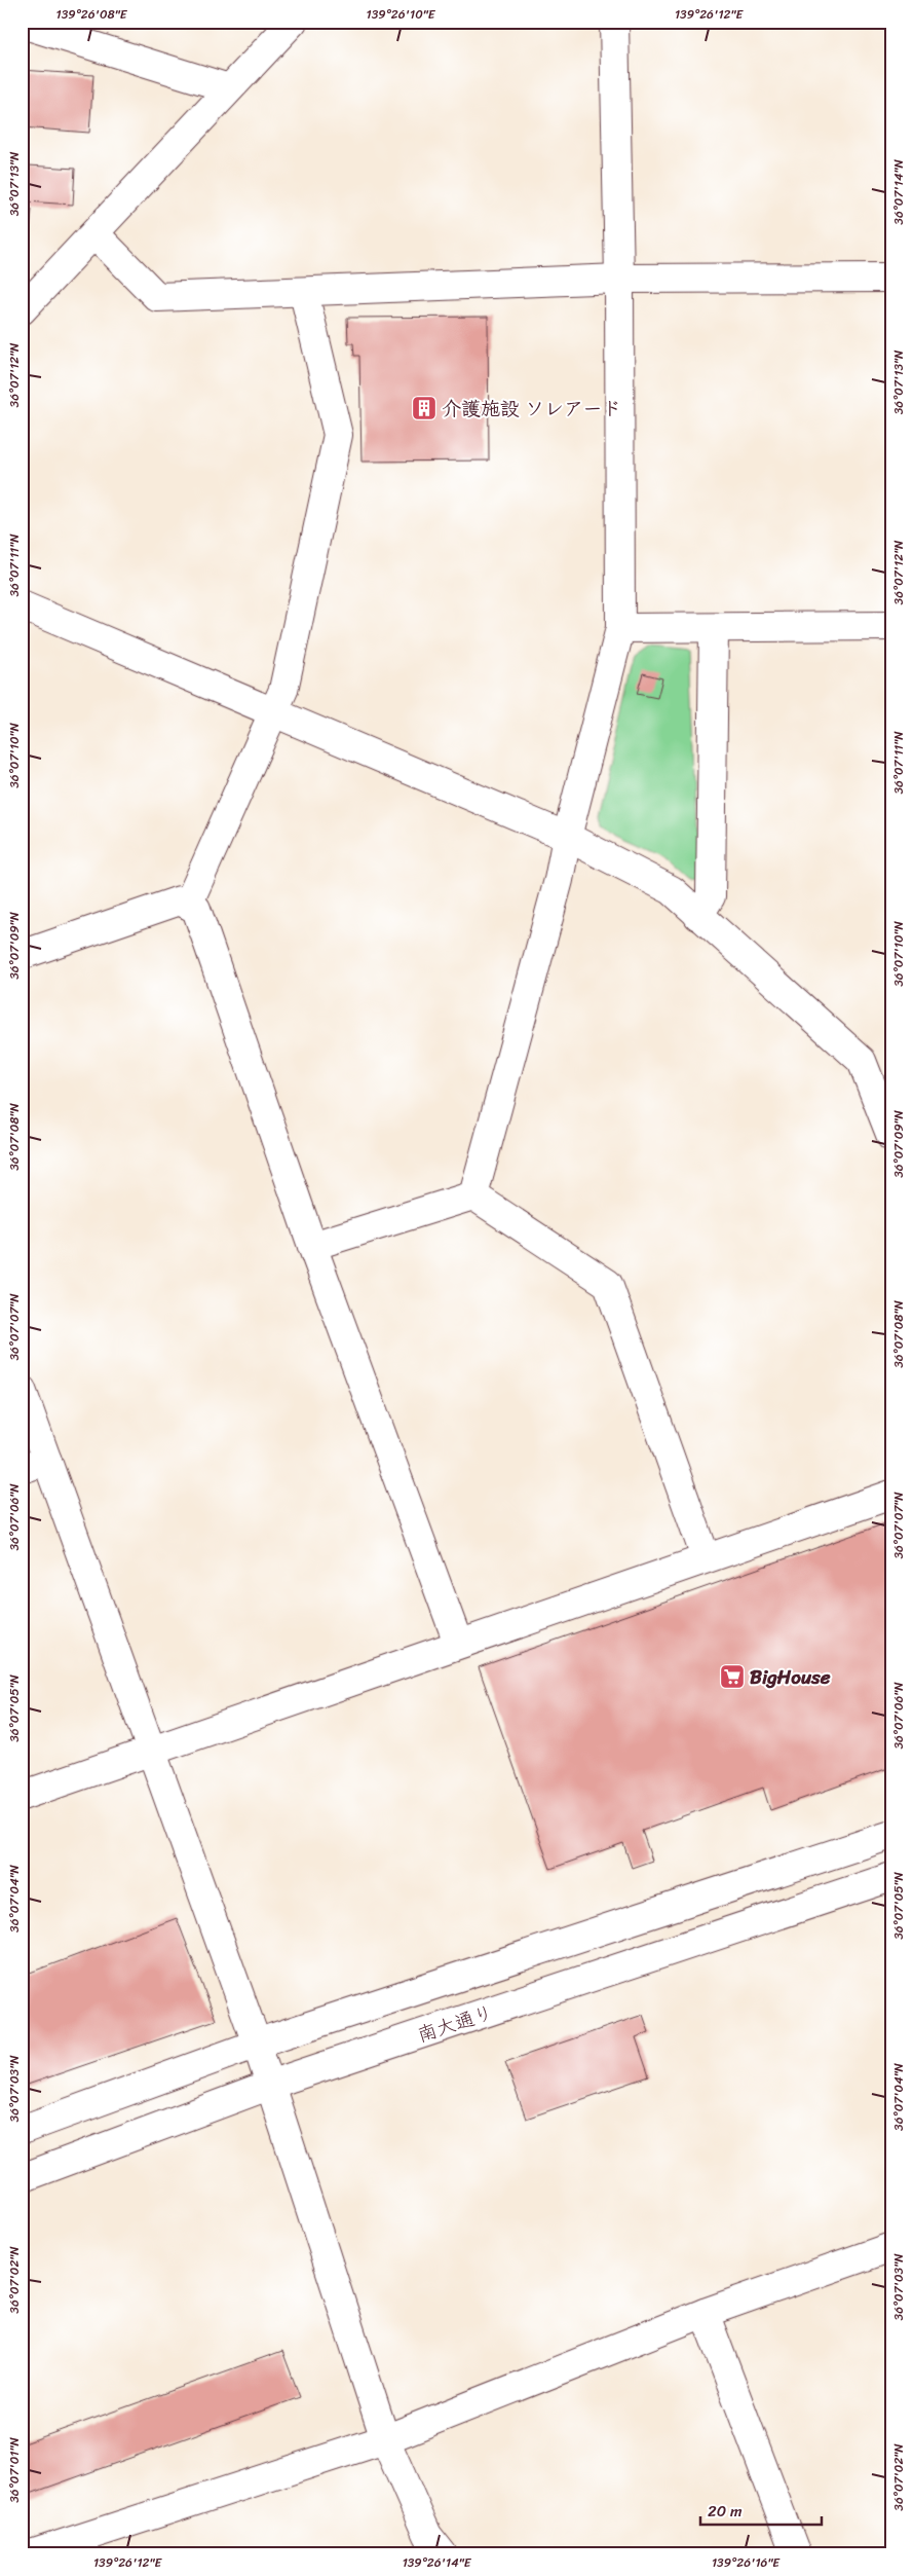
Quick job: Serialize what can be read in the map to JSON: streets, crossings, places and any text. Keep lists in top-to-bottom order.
{
  "streets": {
    "street": ["南大通り"]
  },
  "places": {
    "building": ["介護施設 ソレアード"],
    "supermarket": ["BigHouse"]
  },
  "scale_bar": "20 m",
  "coordinates": [
    "139°26'08\"E",
    "139°26'10\"E",
    "139°26'12\"E",
    "36°07'13\"N",
    "36°07'14\"N",
    "36°07'12\"N",
    "36°07'11\"N",
    "36°07'10\"N",
    "36°07'09\"N",
    "36°07'08\"N",
    "36°07'07\"N",
    "36°07'06\"N",
    "36°07'05\"N",
    "36°07'04\"N",
    "36°07'03\"N",
    "36°07'02\"N",
    "36°07'01\"N",
    "139°26'14\"E",
    "139°26'16\"E"
  ]
}
